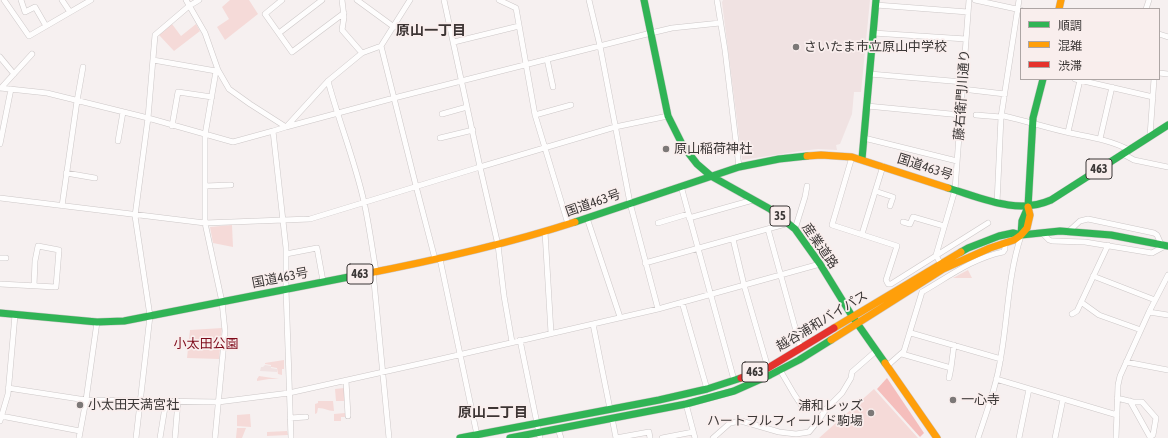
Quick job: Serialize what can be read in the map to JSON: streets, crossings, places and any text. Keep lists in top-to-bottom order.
{
  "streets": {
    "main road": [
      "国道463号",
      "463",
      "35",
      "産業道路",
      "越谷浦和バイパス"
    ],
    "street": ["藤右衛門川通り"]
  },
  "crossings": [
    ["藤右衛門川通り", "国道463号"],
    ["国道463号", "産業道路"],
    ["産業道路", "越谷浦和バイパス"]
  ],
  "districts": ["原山一丁目", "原山二丁目"],
  "parks": ["小太田公園"],
  "places": [
    "さいたま市立原山中学校",
    "原山稲荷神社",
    "一心寺",
    "小太田天満宮社",
    "浦和レッズ ハートフルフィールド駒場"
  ],
  "legend": ["順調", "混雑", "渋滞"]
}
